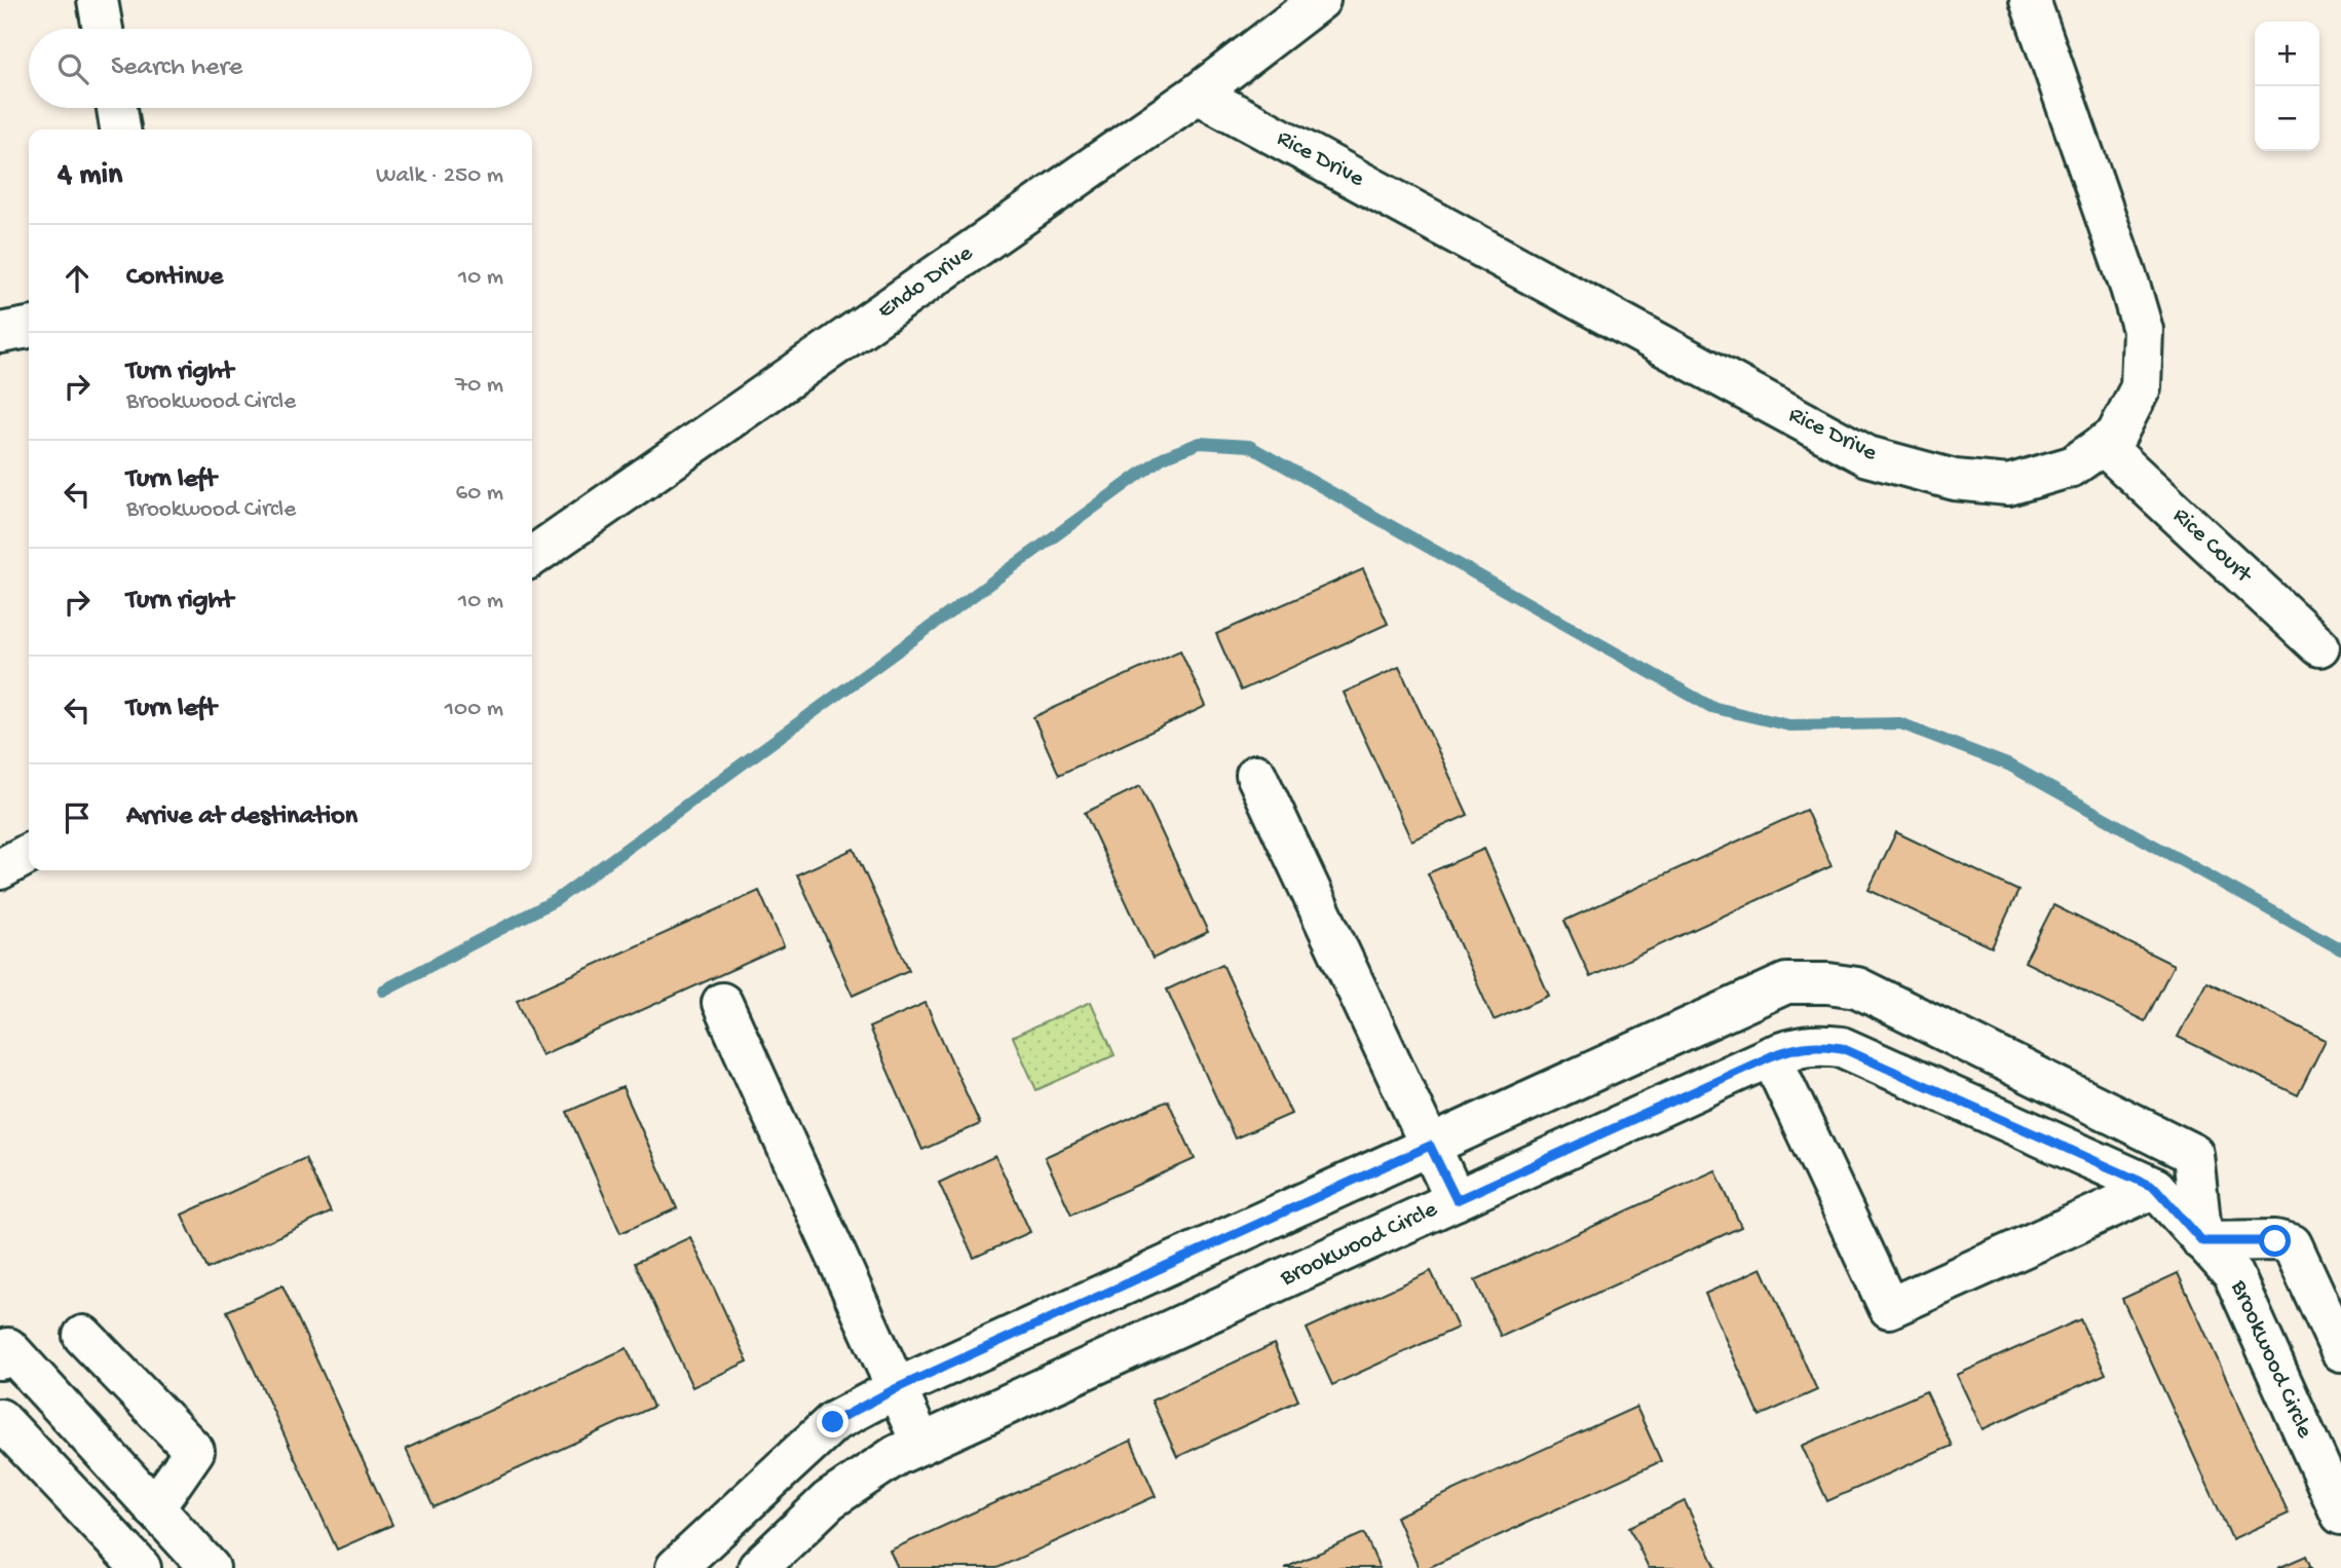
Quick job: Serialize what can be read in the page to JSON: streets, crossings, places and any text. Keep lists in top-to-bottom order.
{
  "streets": {
    "street": [
      "Rice Drive",
      "Endo Drive",
      "Rice Court",
      "Brookwood Circle"
    ]
  },
  "crossings": [
    ["Rice Drive", "Endo Drive"],
    ["Rice Drive", "Rice Court"]
  ],
  "page": {
    "map_buttons": ["+", "−"],
    "search": "Search here",
    "heading": ["4 min", "Walk · 250 m"],
    "list": [
      ["Continue", "10 m"],
      ["Turn right", "Brookwood Circle", "70 m"],
      ["Turn left", "Brookwood Circle", "60 m"],
      ["Turn right", "10 m"],
      ["Turn left", "100 m"],
      "Arrive at destination"
    ]
  }
}
